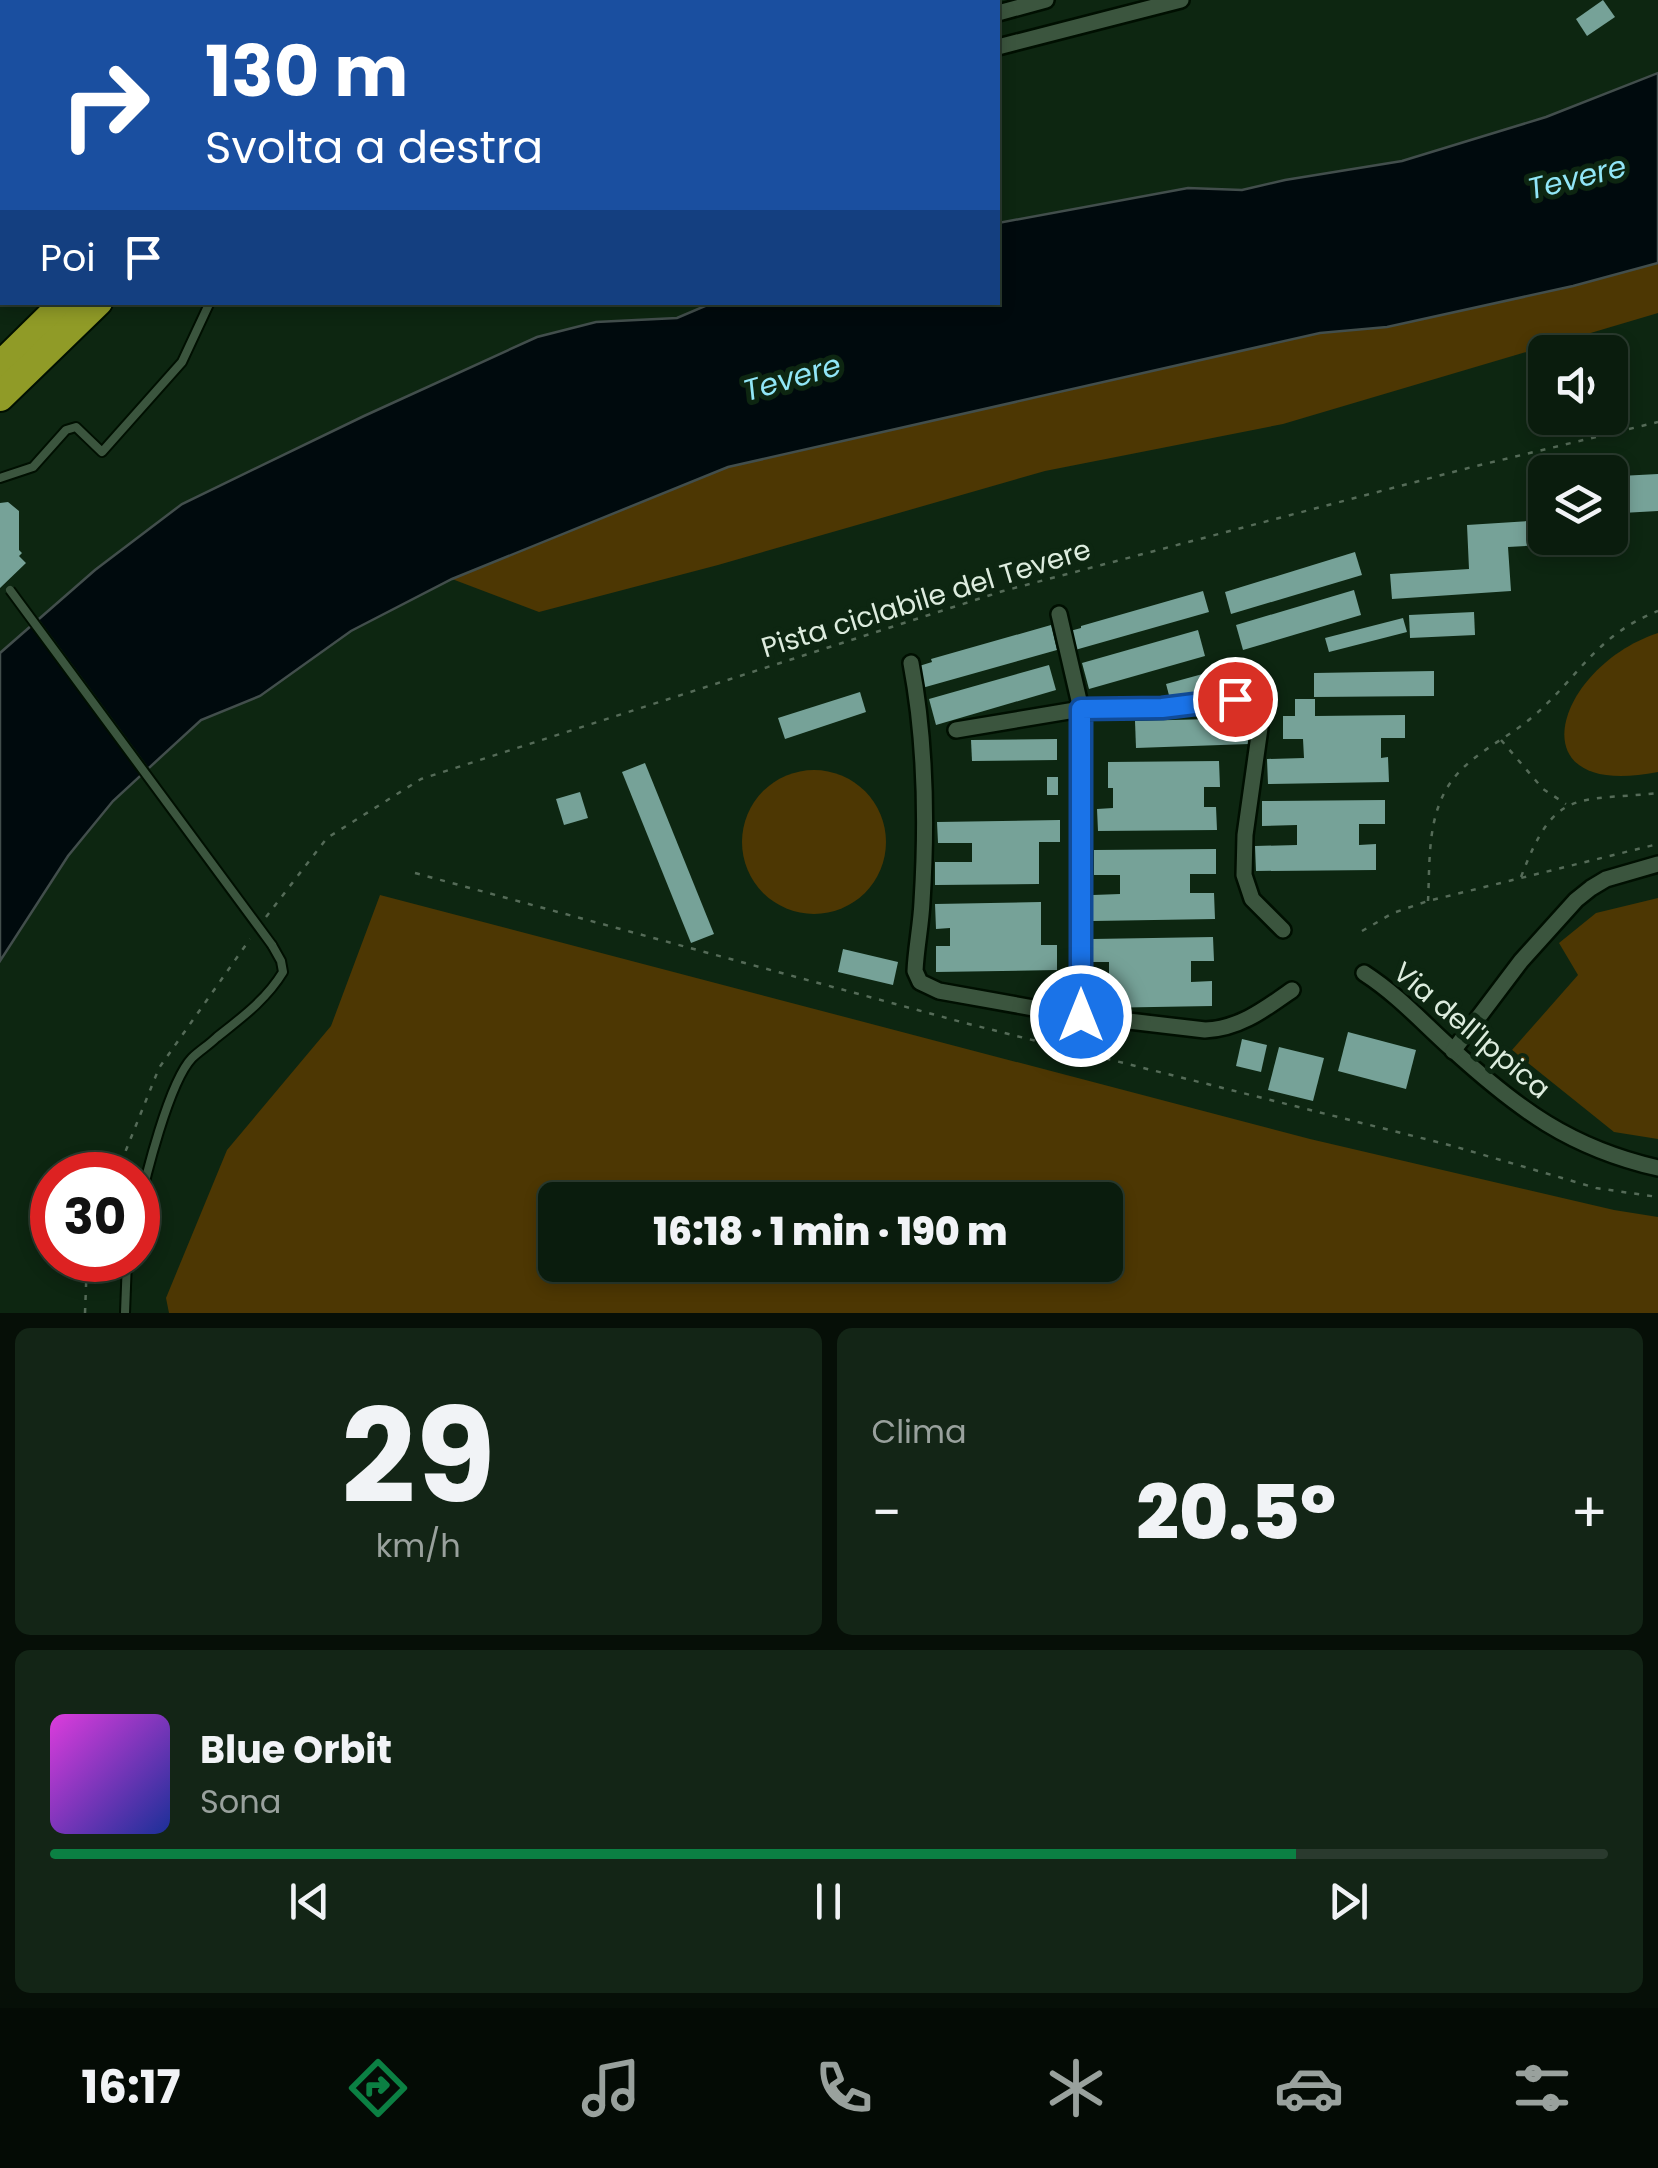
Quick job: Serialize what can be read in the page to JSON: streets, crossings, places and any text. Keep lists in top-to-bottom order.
{
  "streets": {
    "street": ["Via dell'Ippica"],
    "path": ["Pista ciclabile del Tevere"]
  },
  "water": ["Tevere"],
  "page": {
    "turn": ["130 m", "Svolta a destra"],
    "then": "Poi",
    "limit": "30",
    "trip": "16:18 · 1 min · 190 m",
    "tile": [
      ["29", "km/h"],
      "Clima"
    ],
    "heat": ["−", "20.5°", "+"],
    "song": ["Blue Orbit", "Sona"],
    "tabs": "16:17"
  }
}
